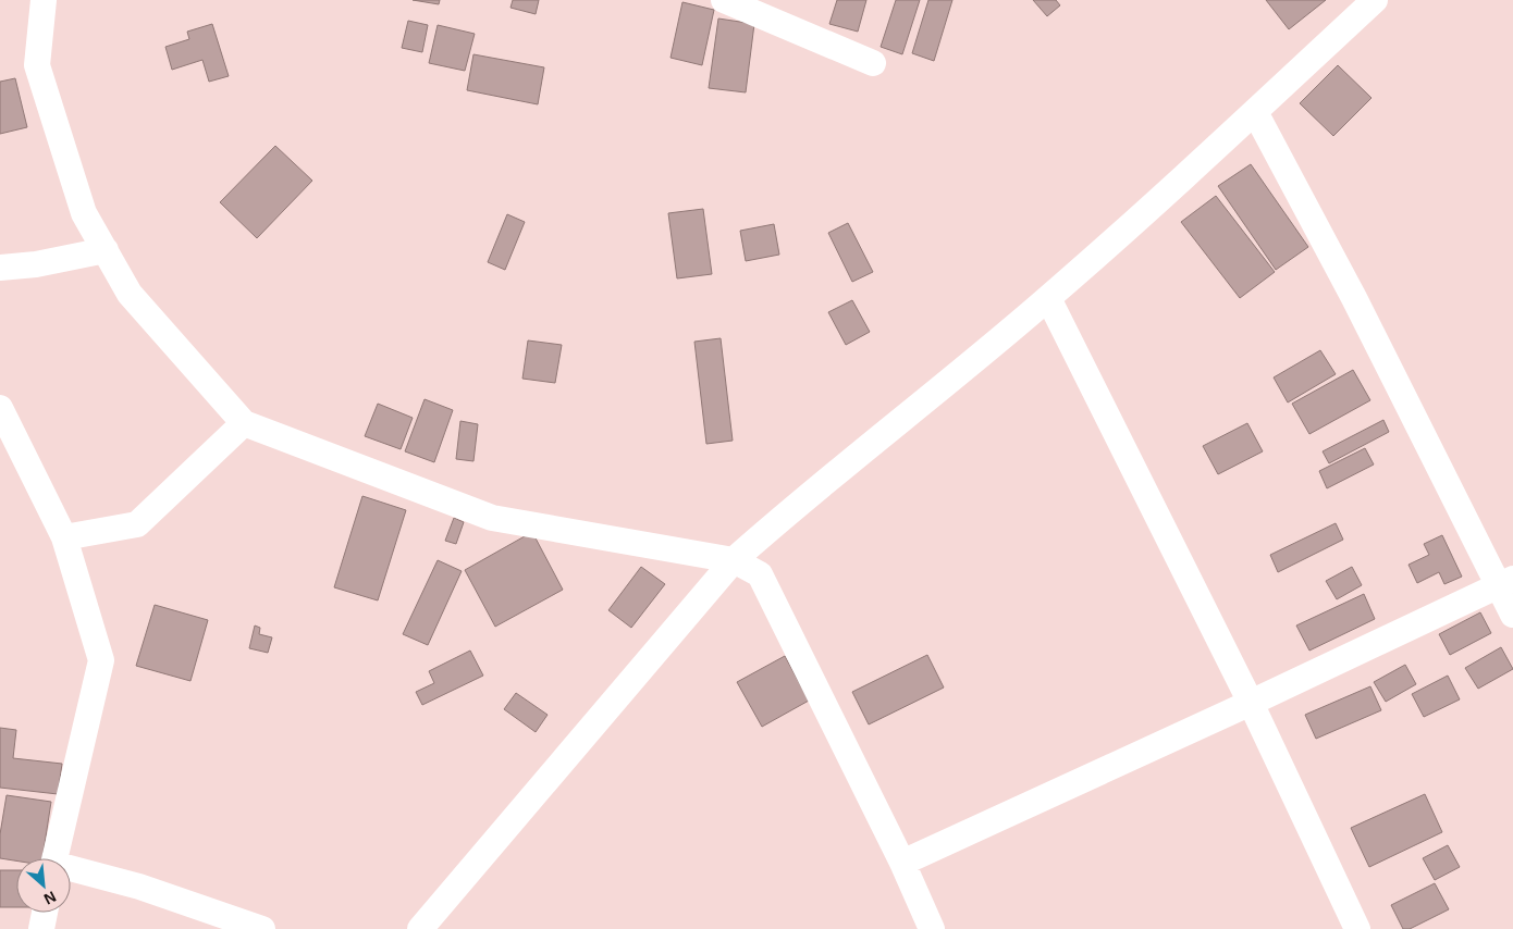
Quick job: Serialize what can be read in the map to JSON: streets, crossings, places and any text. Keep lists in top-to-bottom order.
{
  "north": "bottom right"
}
